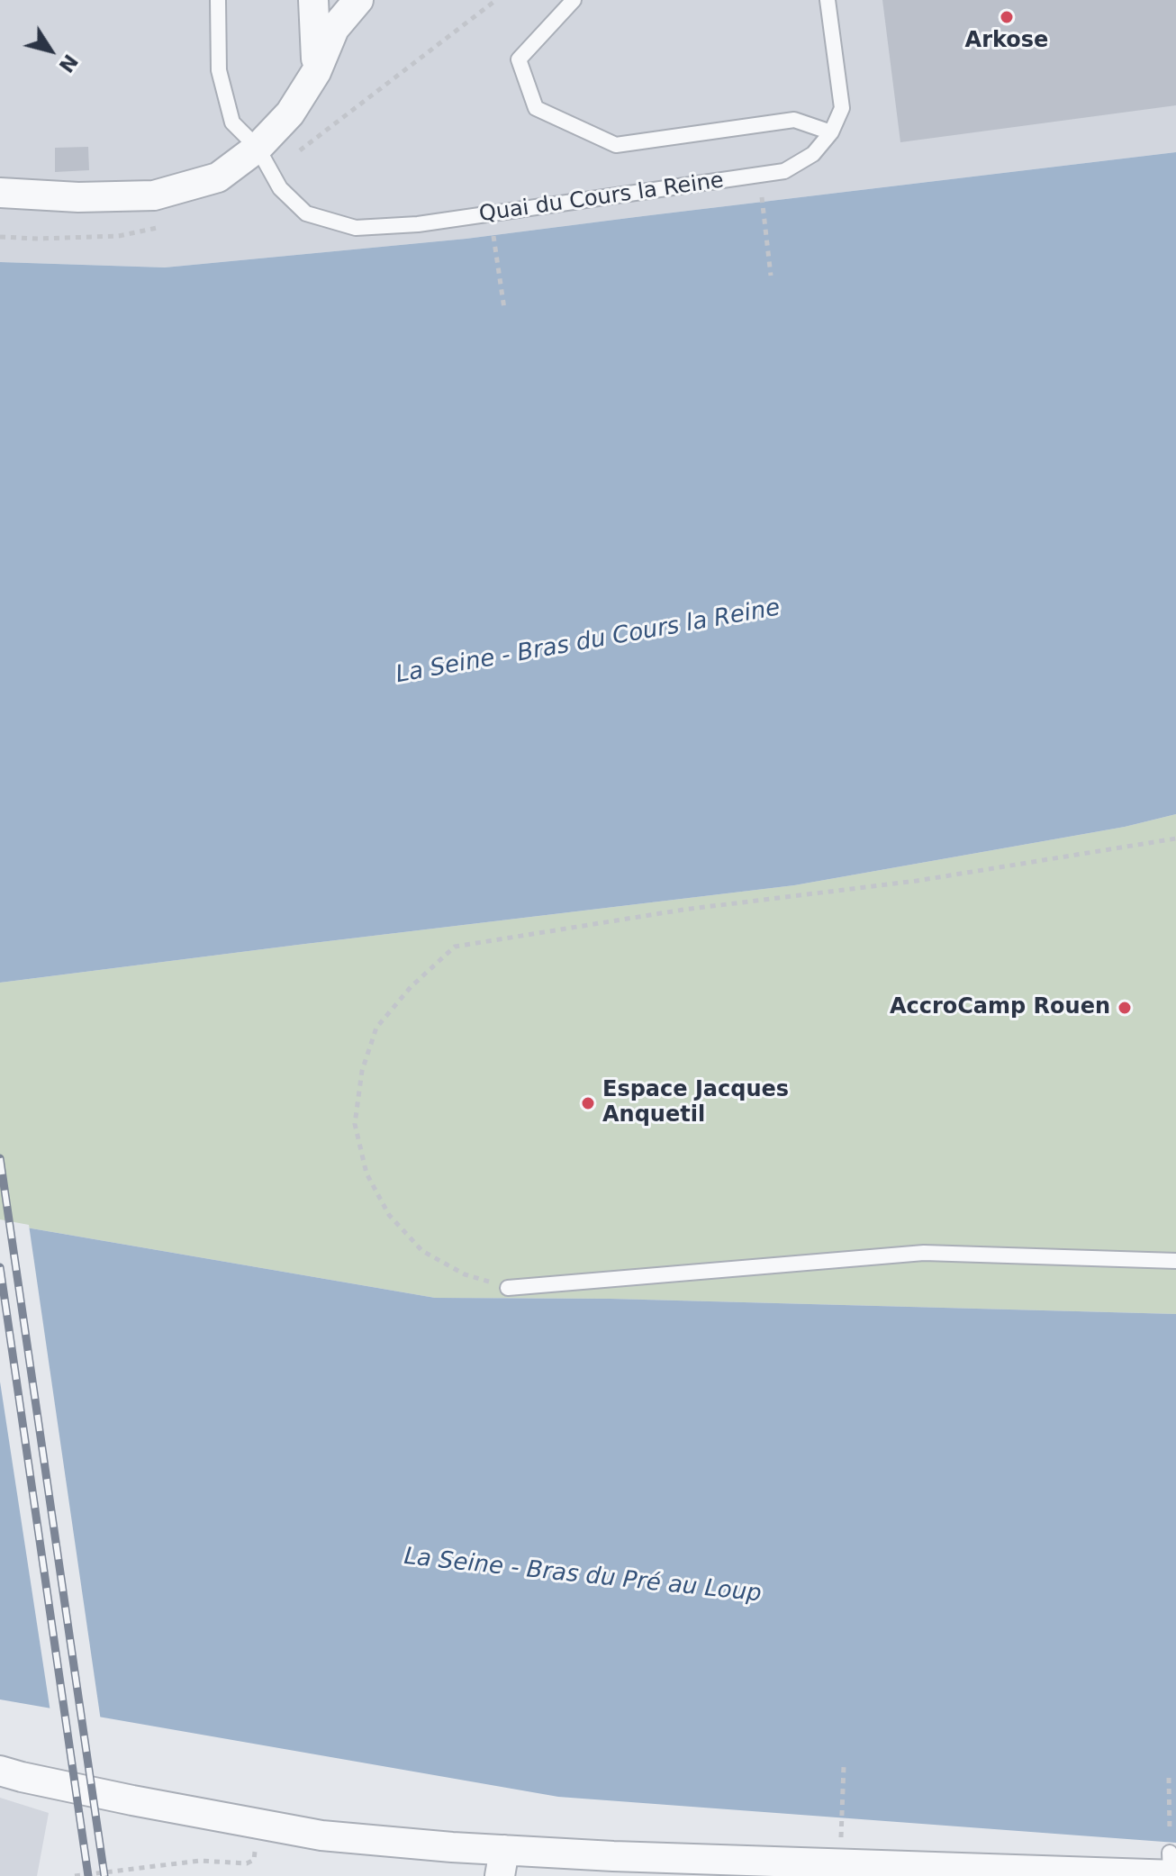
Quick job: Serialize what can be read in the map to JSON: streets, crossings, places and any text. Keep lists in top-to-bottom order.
{
  "streets": {
    "lane": ["Quai du Cours la Reine"]
  },
  "water": ["La Seine - Bras du Cours la Reine", "La Seine - Bras du Pré au Loup"],
  "places": ["Arkose", "AccroCamp Rouen", "Espace Jacques Anquetil"],
  "north": "bottom right"
}
